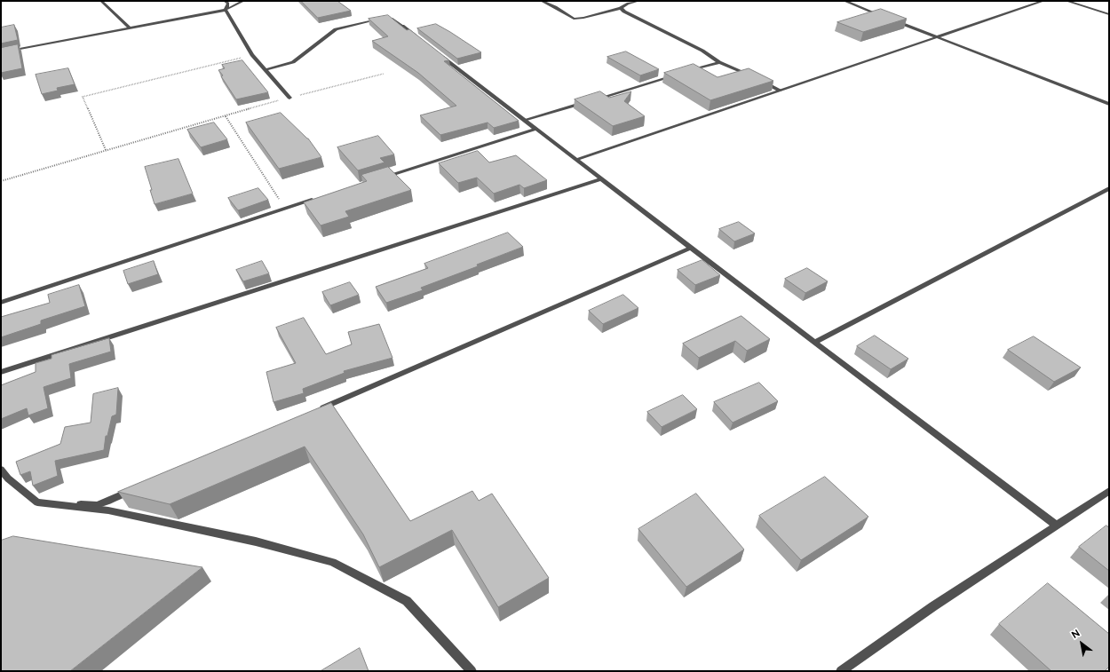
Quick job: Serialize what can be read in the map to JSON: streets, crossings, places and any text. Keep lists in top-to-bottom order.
{
  "north": "top left"
}
